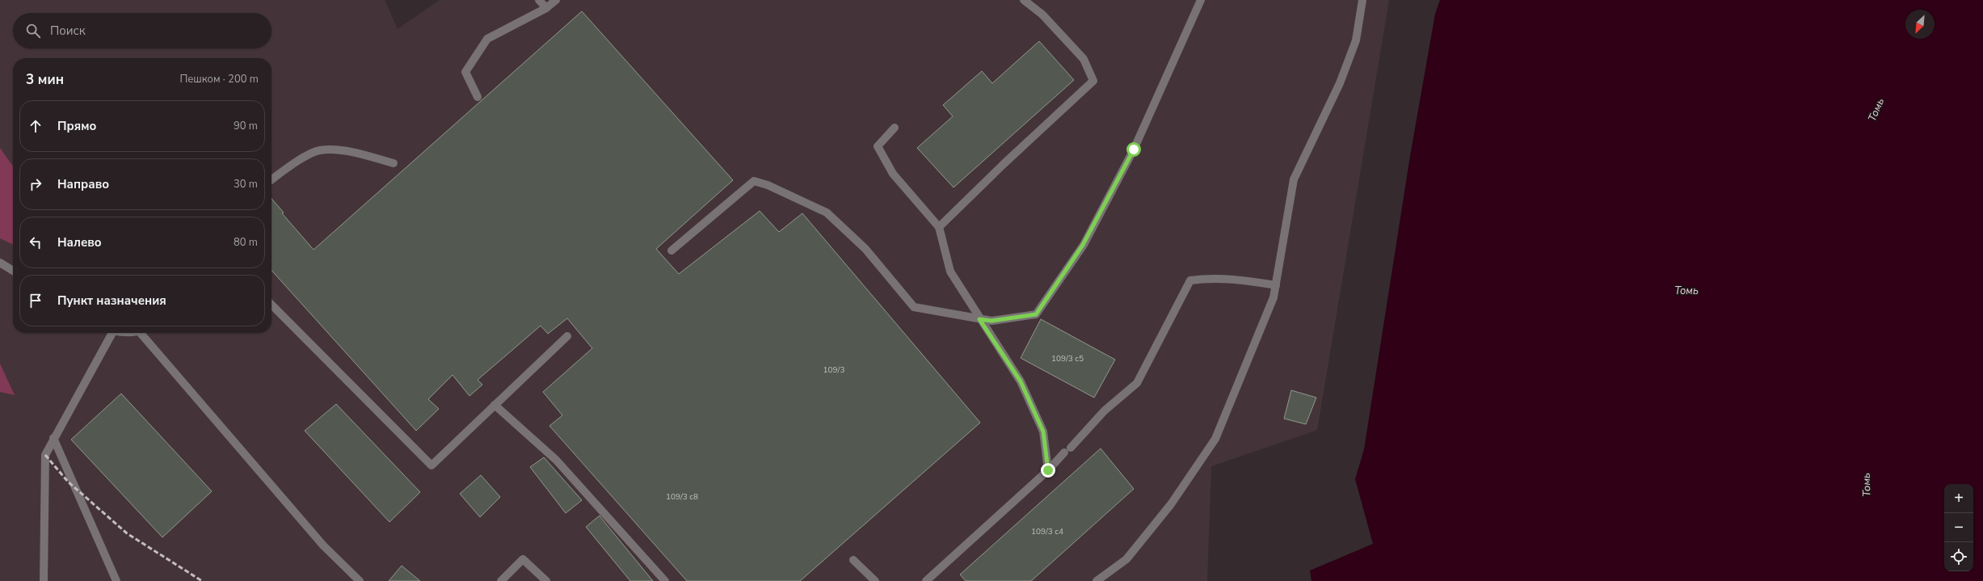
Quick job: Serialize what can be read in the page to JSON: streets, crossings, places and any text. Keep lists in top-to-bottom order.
{
  "water": ["Томь"],
  "house_numbers": [
    "109/3 с5",
    "109/3",
    "109/3 с8",
    "109/3 с4"
  ],
  "north": "bottom left",
  "page": {
    "search": "Поиск",
    "heading": ["3 мин", "Пешком · 200 m"],
    "list": [
      ["Прямо", "90 m"],
      ["Направо", "30 m"],
      ["Налево", "80 m"],
      "Пункт назначения"
    ],
    "map_buttons": ["+", "−"]
  }
}
